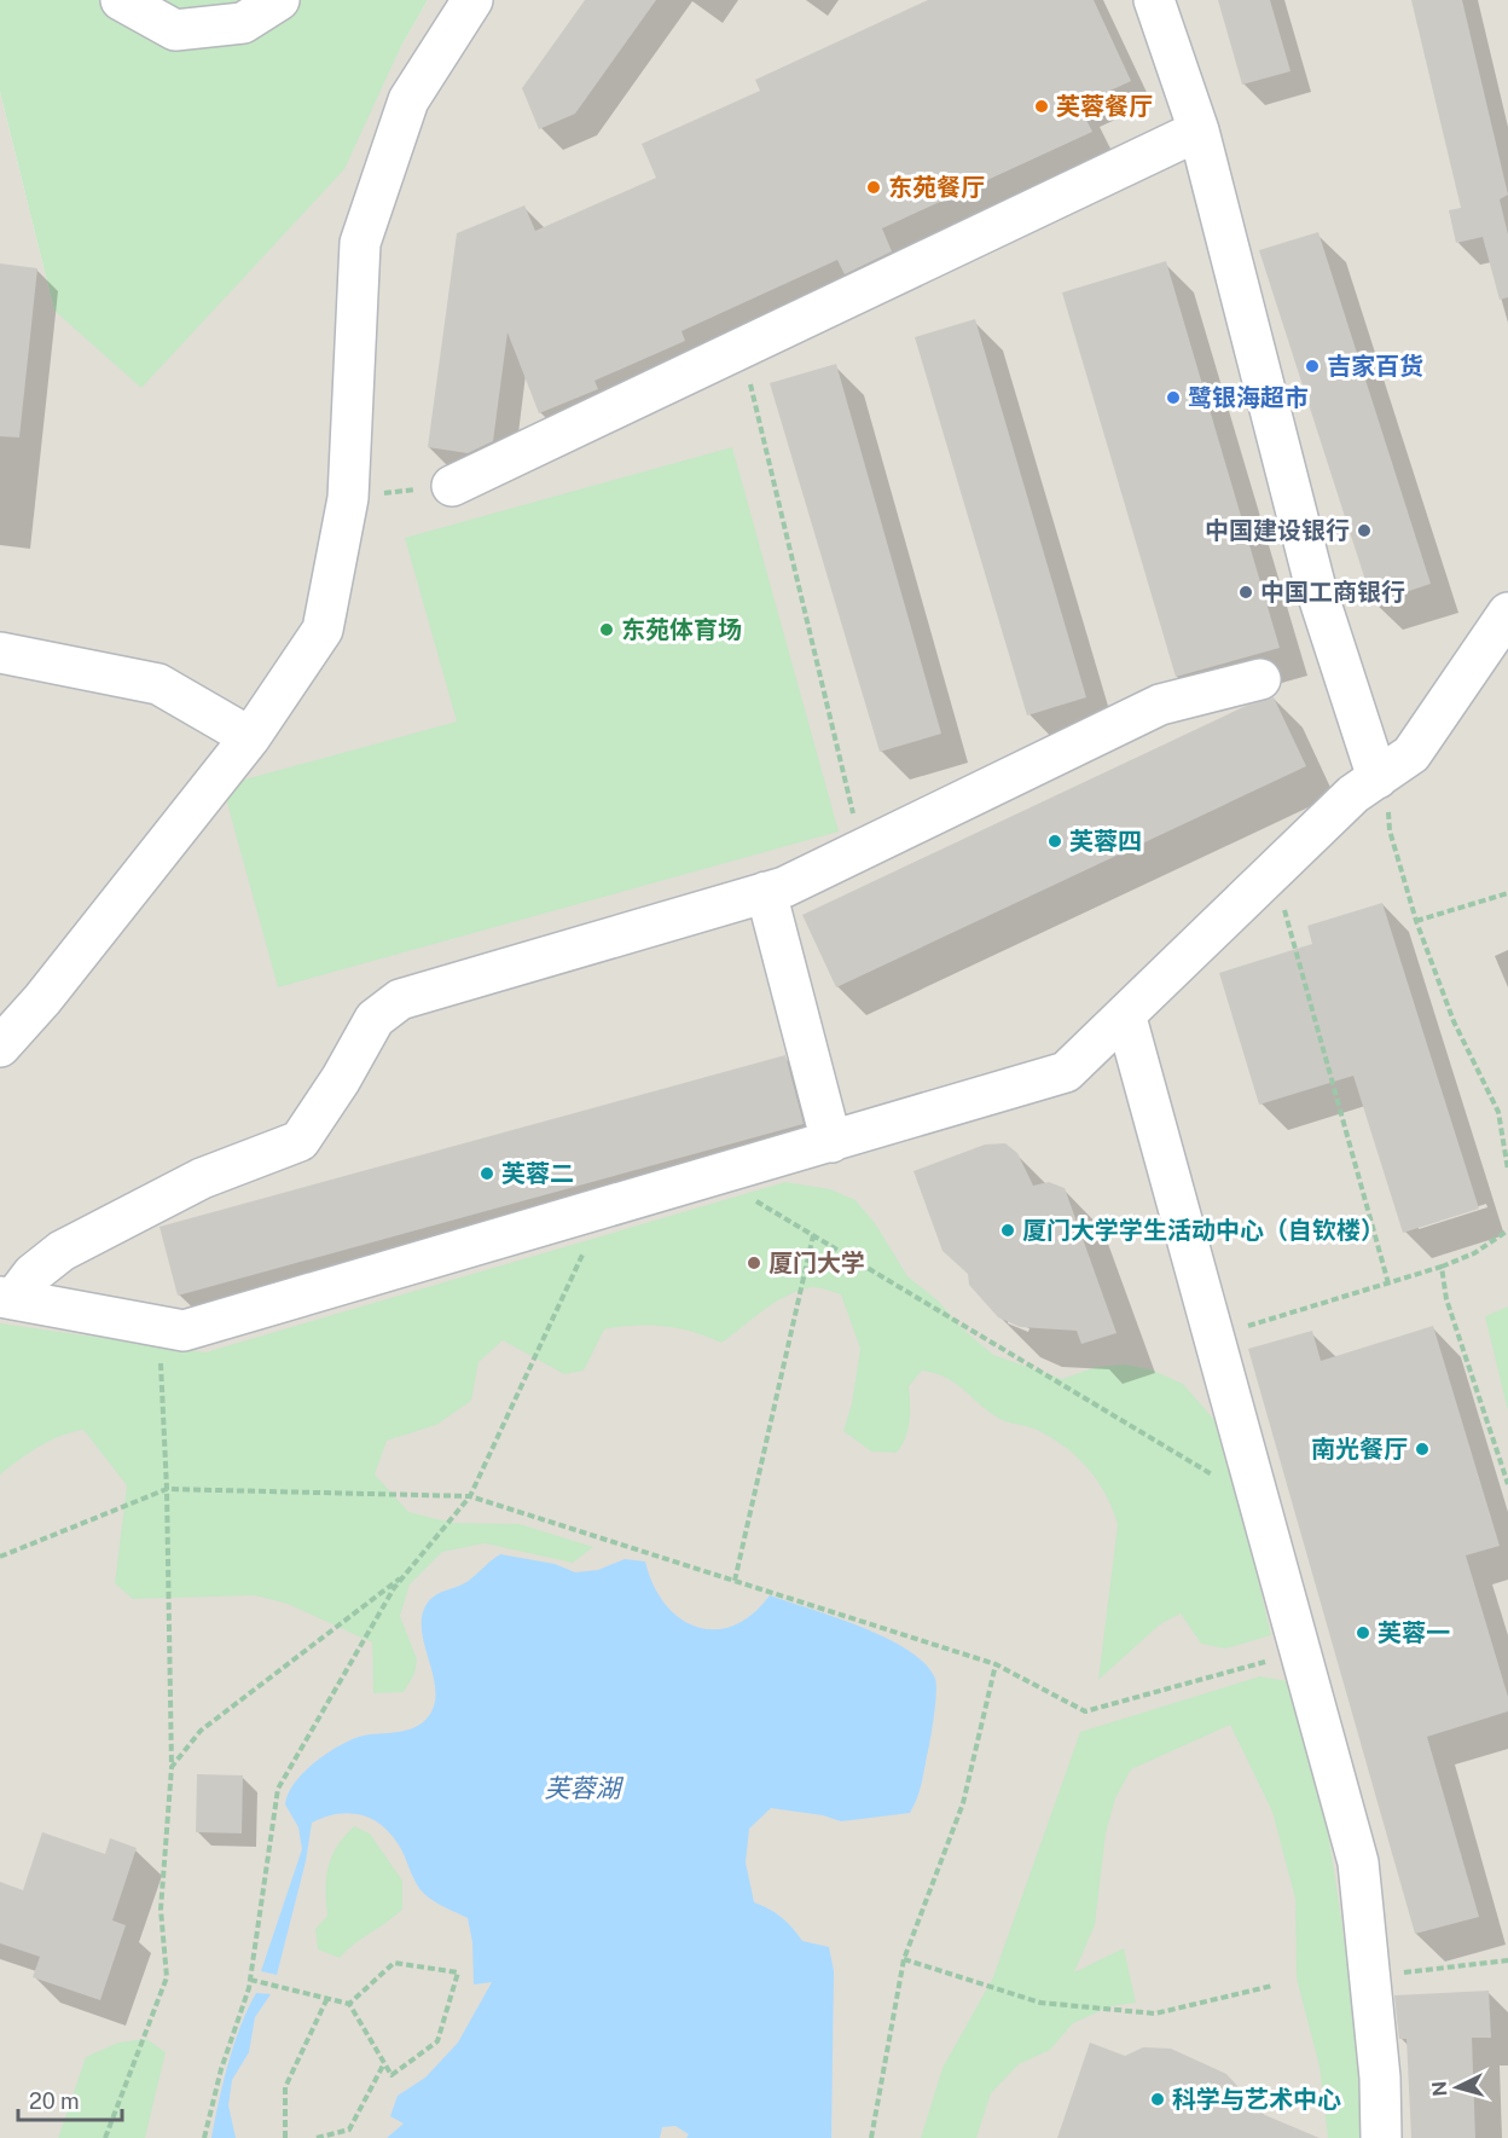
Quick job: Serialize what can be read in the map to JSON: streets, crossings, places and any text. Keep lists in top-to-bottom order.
{
  "water": ["芙蓉湖"],
  "places": [
    "芙蓉餐厅",
    "东苑餐厅",
    "吉家百货",
    "鹭银海超市",
    "中国建设银行",
    "中国工商银行",
    "东苑体育场",
    "芙蓉四",
    "芙蓉二",
    "厦门大学学生活动中心（自钦楼）",
    "厦门大学",
    "南光餐厅",
    "芙蓉一",
    "科学与艺术中心"
  ],
  "scale_bar": "20 m",
  "north": "left"
}
